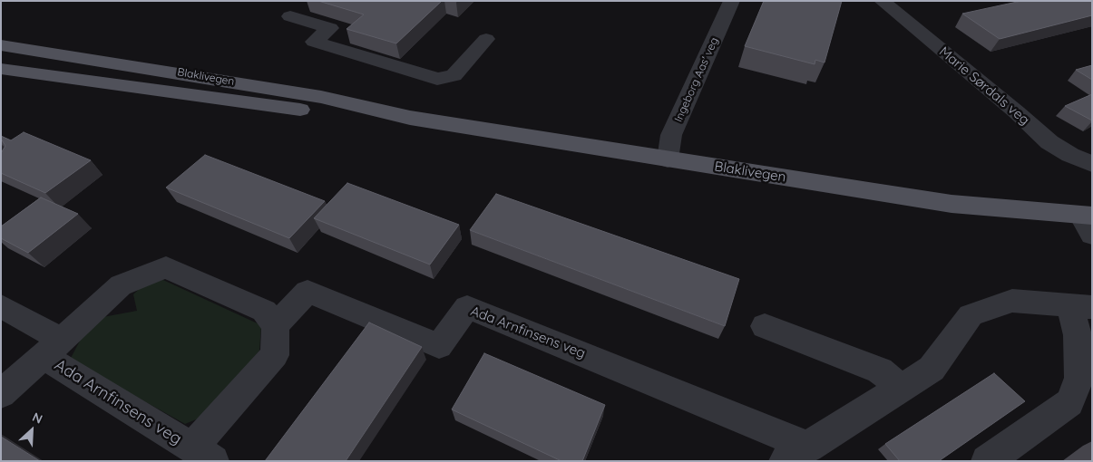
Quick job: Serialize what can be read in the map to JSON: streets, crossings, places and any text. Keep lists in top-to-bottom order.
{
  "streets": {
    "main road": ["Blaklivegen"],
    "street": ["Ingeborg Aas' veg", "Marie Sørdals veg", "Ada Arnfinsens veg"]
  },
  "crossings": [
    ["Blaklivegen", "Ingeborg Aas' veg"]
  ],
  "north": "top right"
}
